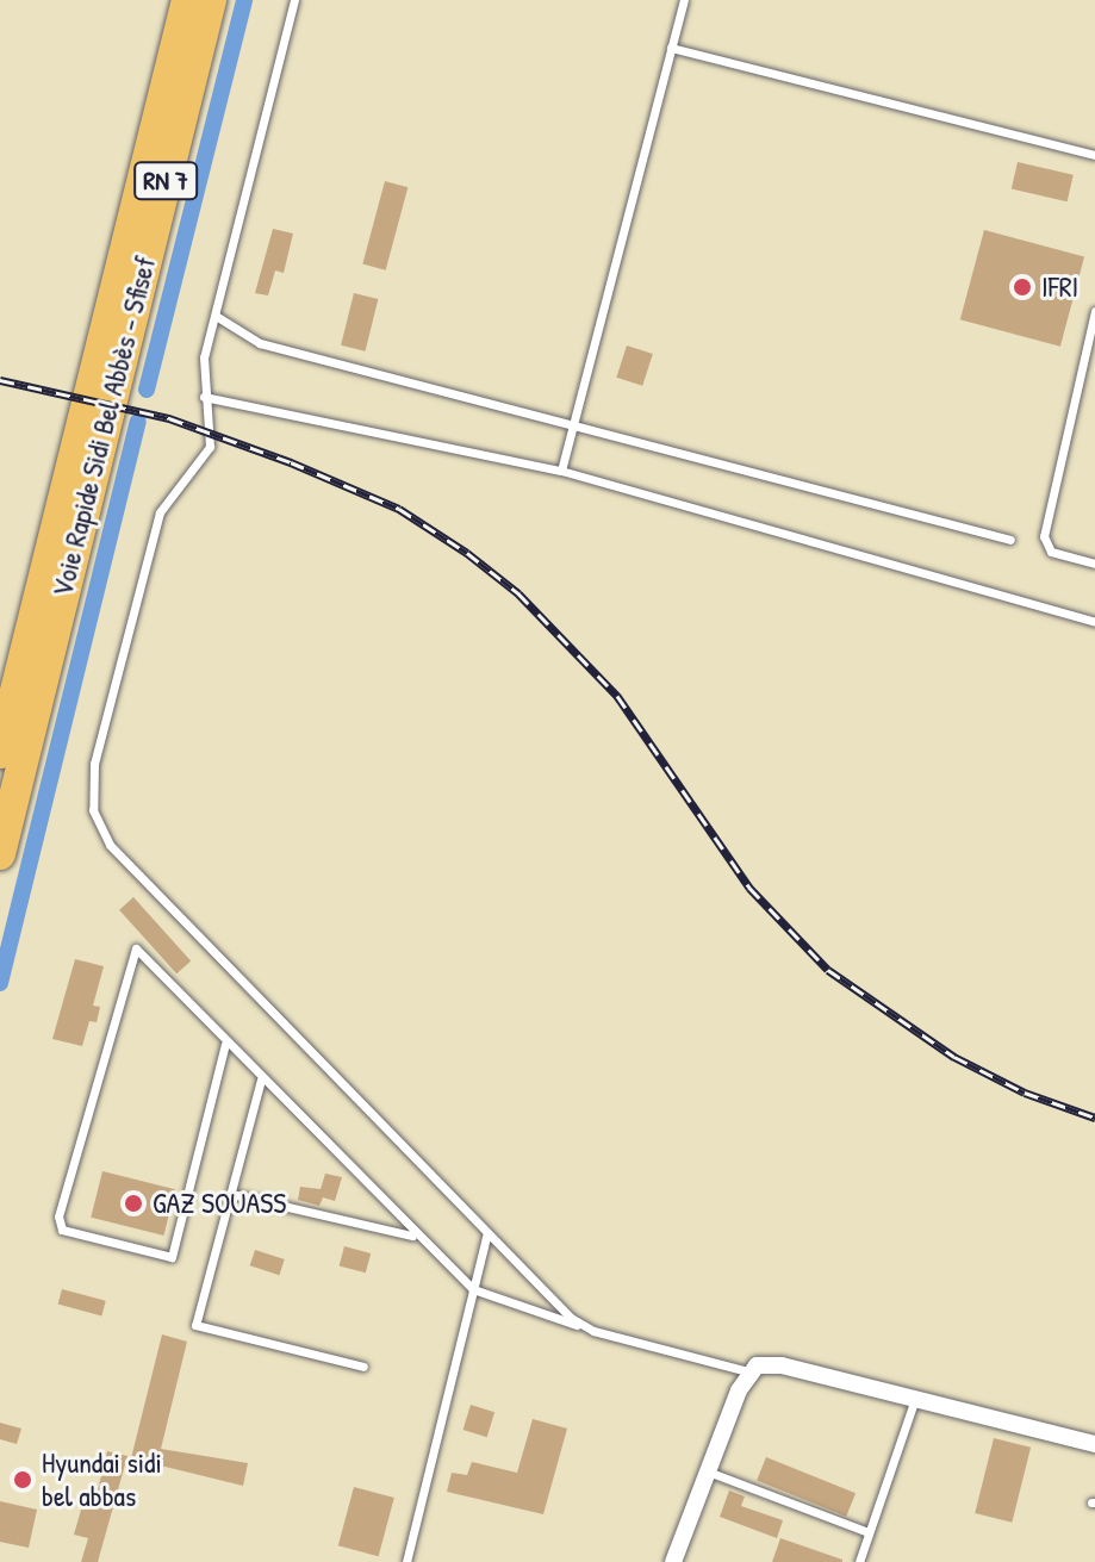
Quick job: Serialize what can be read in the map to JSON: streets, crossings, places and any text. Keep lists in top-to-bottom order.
{
  "streets": {
    "highway": ["RN 7", "Voie Rapide Sidi Bel Abbès - Sfisef"]
  },
  "places": ["IFRI", "GAZ SOUASS", "Hyundai sidi bel abbas"]
}
